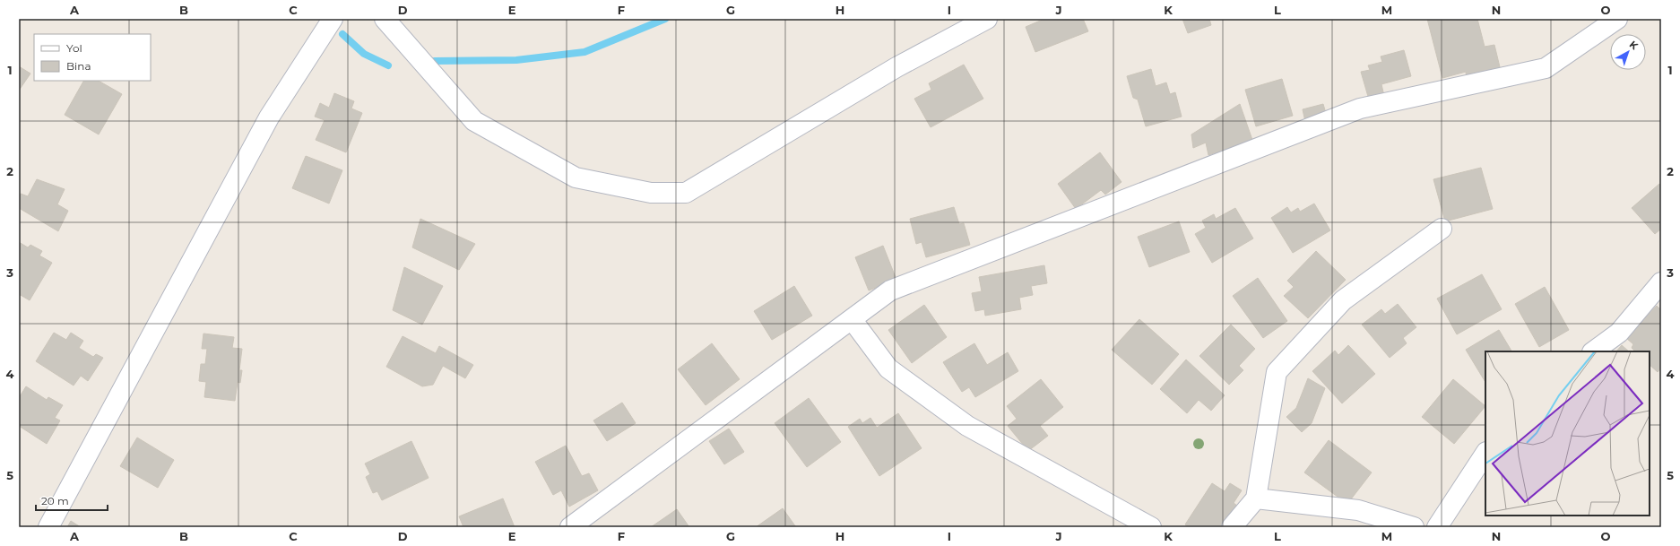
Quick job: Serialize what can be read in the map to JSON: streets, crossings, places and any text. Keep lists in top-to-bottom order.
{
  "legend": ["Yol", "Bina"],
  "scale_bar": "20 m",
  "north": "top right",
  "grid": {
    "columns": [
      "A",
      "B",
      "C",
      "D",
      "E",
      "F",
      "G",
      "H",
      "I",
      "J",
      "K",
      "L",
      "M",
      "N",
      "O"
    ],
    "rows": [
      "1",
      "2",
      "3",
      "4",
      "5"
    ]
  }
}
